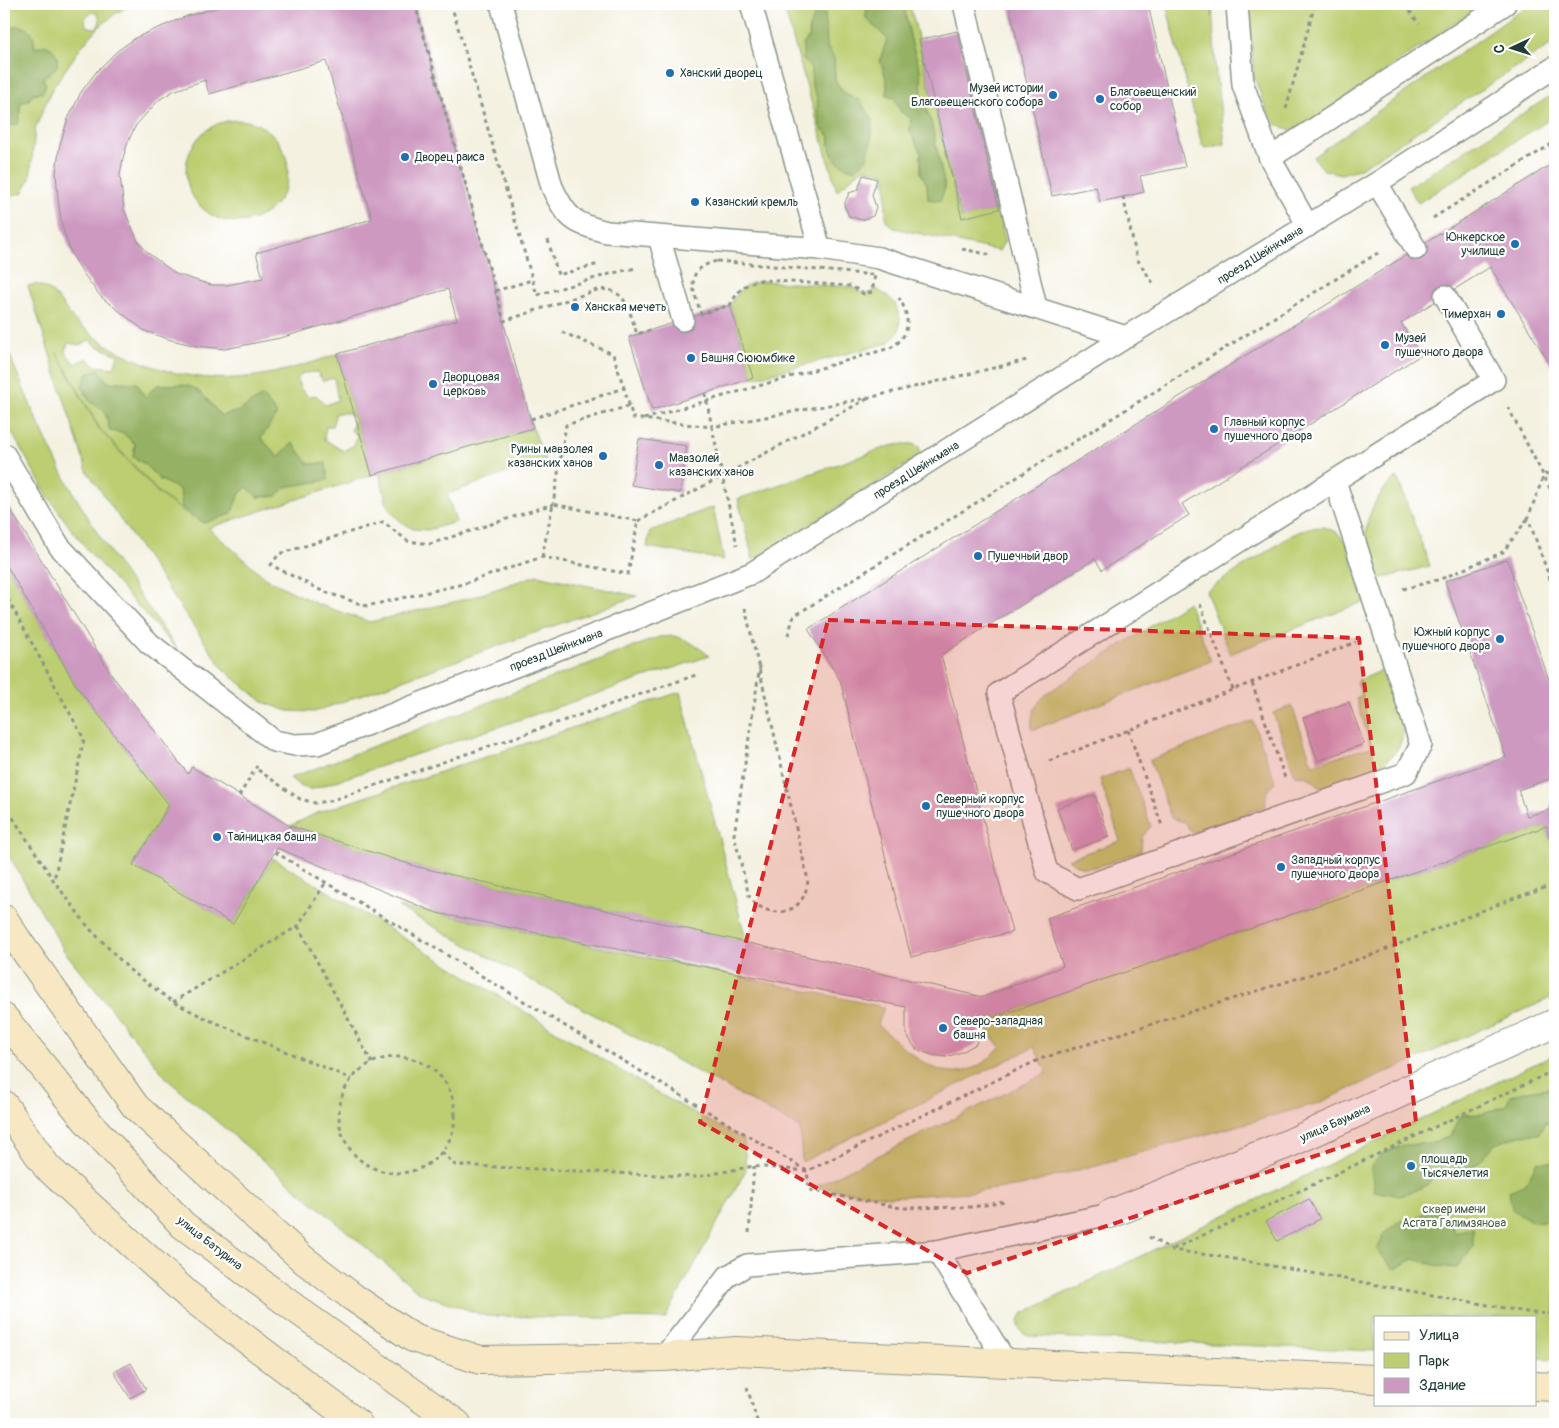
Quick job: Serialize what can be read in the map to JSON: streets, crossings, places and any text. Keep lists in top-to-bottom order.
{
  "streets": {
    "main road": ["улица Батурина"],
    "street": ["улица Баумана"],
    "lane": ["проезд Шейнкмана"]
  },
  "parks": ["сквер имени Асгата Галимзянова"],
  "places": [
    "Ханский дворец",
    "Музей истории Благовещенского собора",
    "Благовещенский собор",
    "Дворец раиса",
    "Казанский кремль",
    "Юнкерское училище",
    "Ханская мечеть",
    "Тимерхан",
    "Музей пушечного двора",
    "Башня Сююмбике",
    "Дворцовая церковь",
    "Главный корпус пушечного двора",
    "Руины мавзолея казанских ханов",
    "Мавзолей казанских ханов",
    "Пушечный двор",
    "Южный корпус пушечного двора",
    "Северный корпус пушечного двора",
    "Тайницкая башня",
    "Западный корпус пушечного двора",
    "Северо-западная башня",
    "площадь Тысячелетия"
  ],
  "legend": ["Улица", "Парк", "Здание"],
  "north": "left"
}
